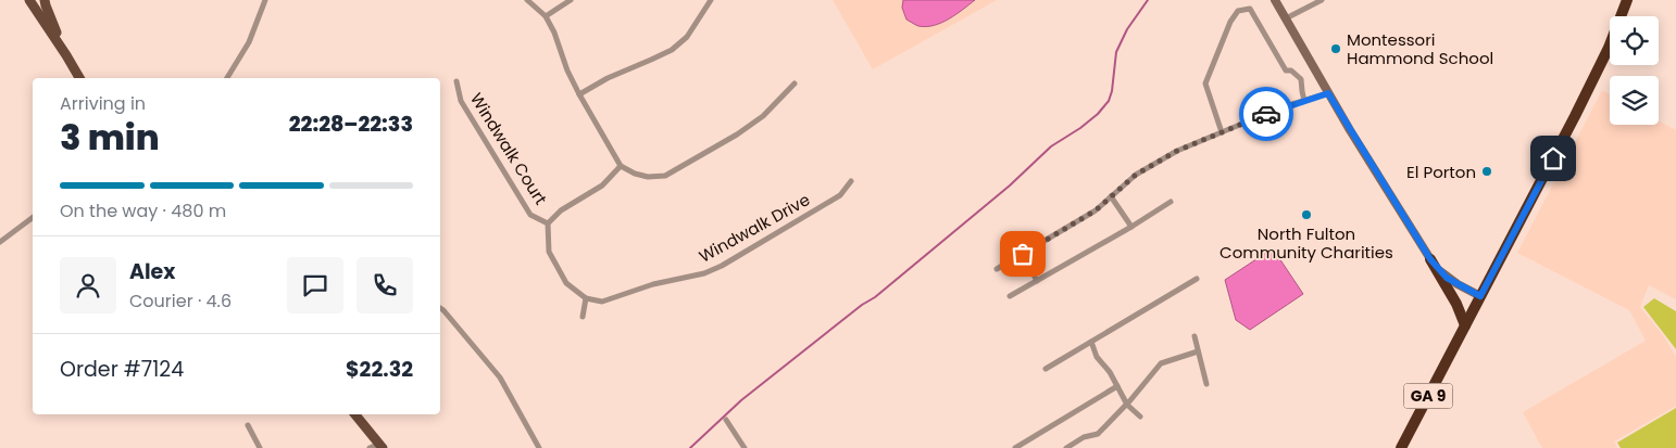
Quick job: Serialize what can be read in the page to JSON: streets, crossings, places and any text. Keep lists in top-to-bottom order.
{
  "streets": {
    "highway": ["GA 9"],
    "street": ["Windwalk Court", "Windwalk Drive"]
  },
  "places": ["Montessori Hammond School", "El Porton", "North Fulton Community Charities"],
  "page": {
    "heading": ["3 min", "Arriving in", "22:28–22:33"],
    "panel": [
      "Alex",
      "Courier · 4.6",
      "Order #7124",
      "$22.32"
    ],
    "bar": "On the way · 480 m"
  }
}
